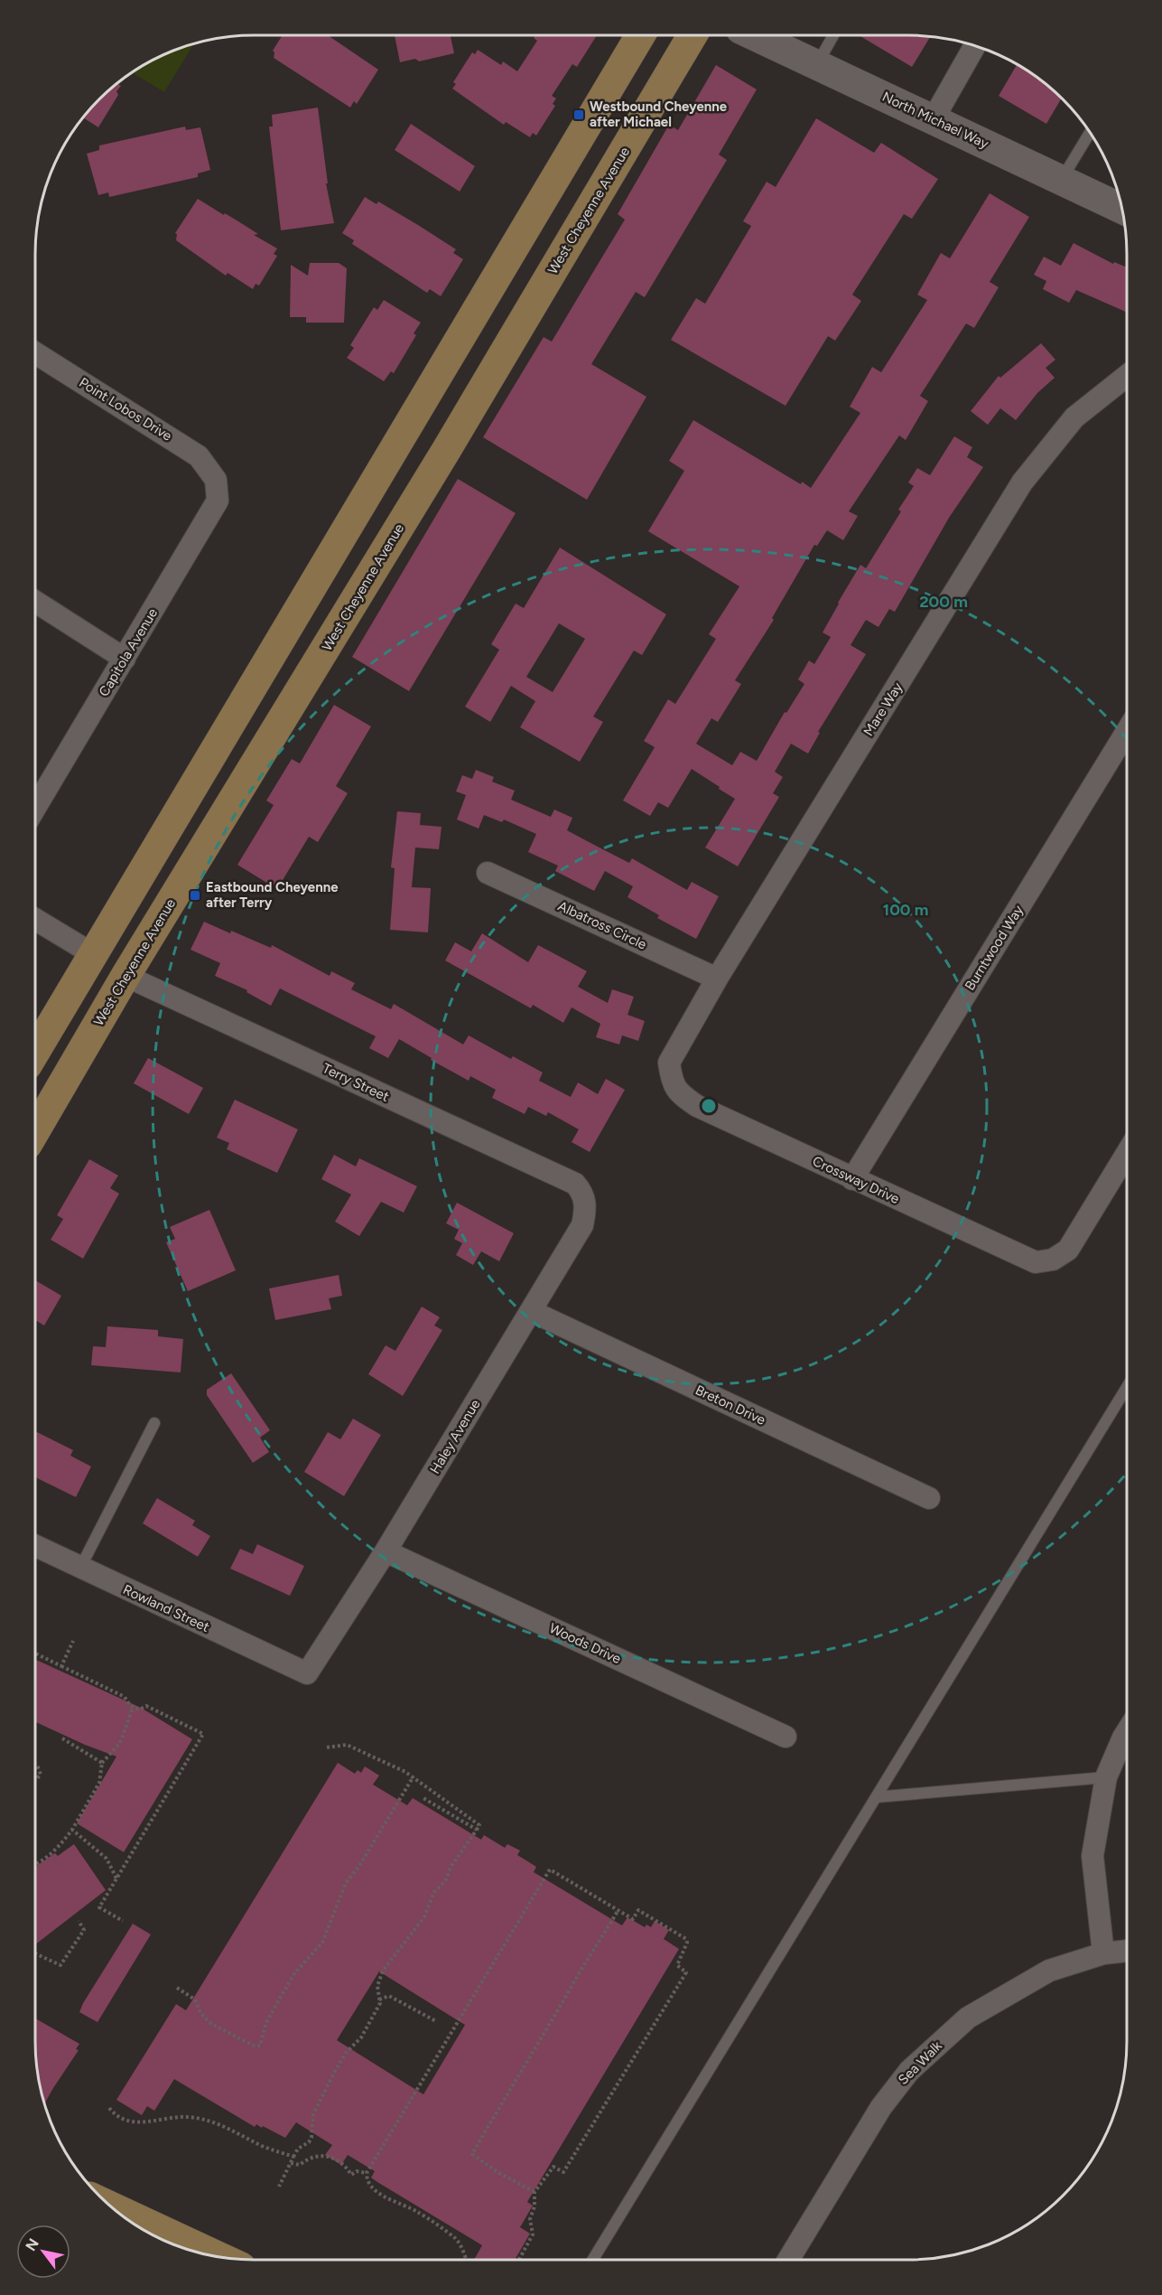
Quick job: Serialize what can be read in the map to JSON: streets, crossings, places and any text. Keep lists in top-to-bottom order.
{
  "streets": {
    "main road": ["West Cheyenne Avenue"],
    "street": [
      "North Michael Way",
      "Point Lobos Drive",
      "Capitola Avenue",
      "Mare Way",
      "Albatross Circle",
      "Burntwood Way",
      "Terry Street",
      "Crossway Drive",
      "Breton Drive",
      "Haley Avenue",
      "Rowland Street",
      "Woods Drive",
      "Sea Walk"
    ]
  },
  "crossings": [
    ["West Cheyenne Avenue", "Terry Street"],
    ["Point Lobos Drive", "Capitola Avenue"],
    ["Mare Way", "Albatross Circle"],
    ["Mare Way", "Crossway Drive"],
    ["Burntwood Way", "Crossway Drive"],
    ["Terry Street", "Haley Avenue"],
    ["Breton Drive", "Haley Avenue"],
    ["Haley Avenue", "Rowland Street"],
    ["Haley Avenue", "Woods Drive"]
  ],
  "places": {
    "transit": ["Westbound Cheyenne after Michael", "Eastbound Cheyenne after Terry"]
  },
  "north": "top left",
  "rings": ["200 m", "100 m"]
}
